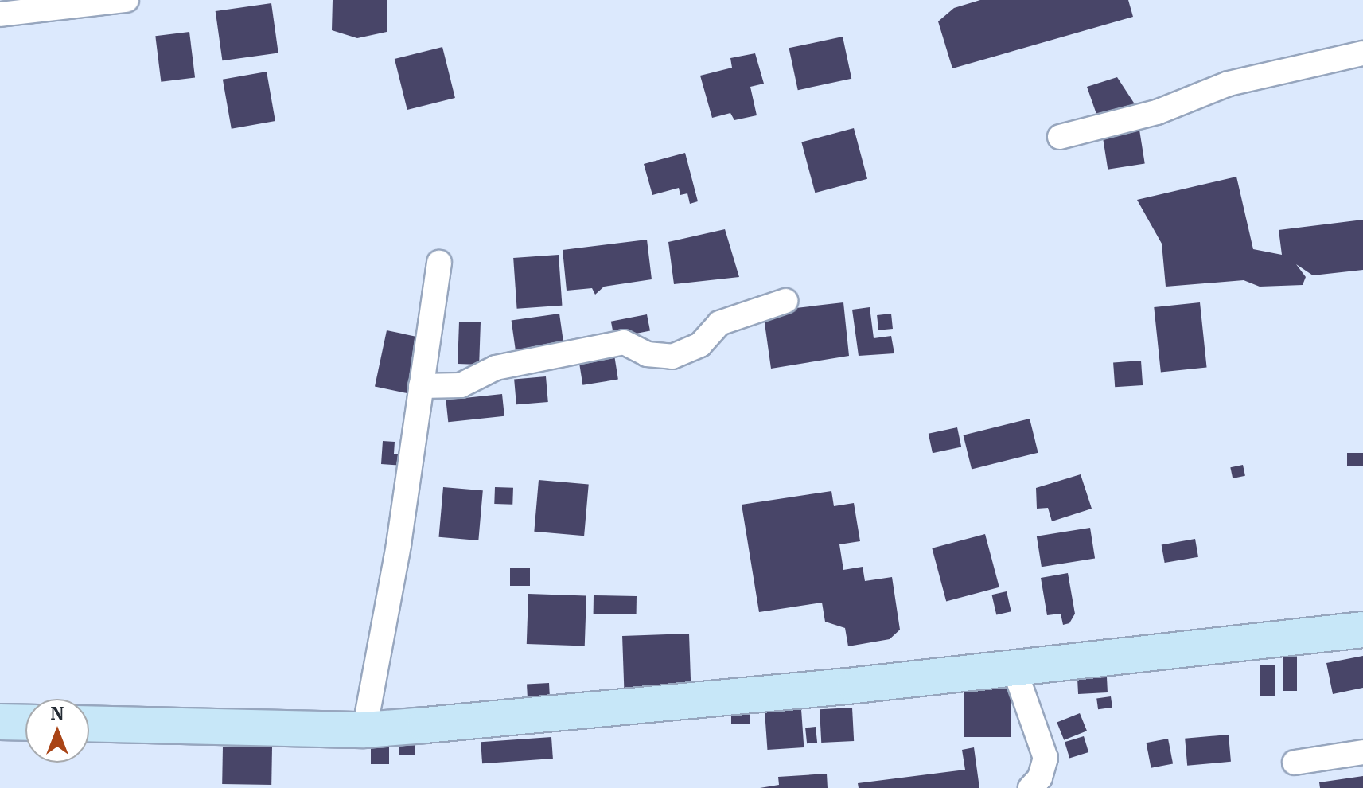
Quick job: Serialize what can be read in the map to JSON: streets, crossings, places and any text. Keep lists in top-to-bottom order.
{
  "north": "top"
}
